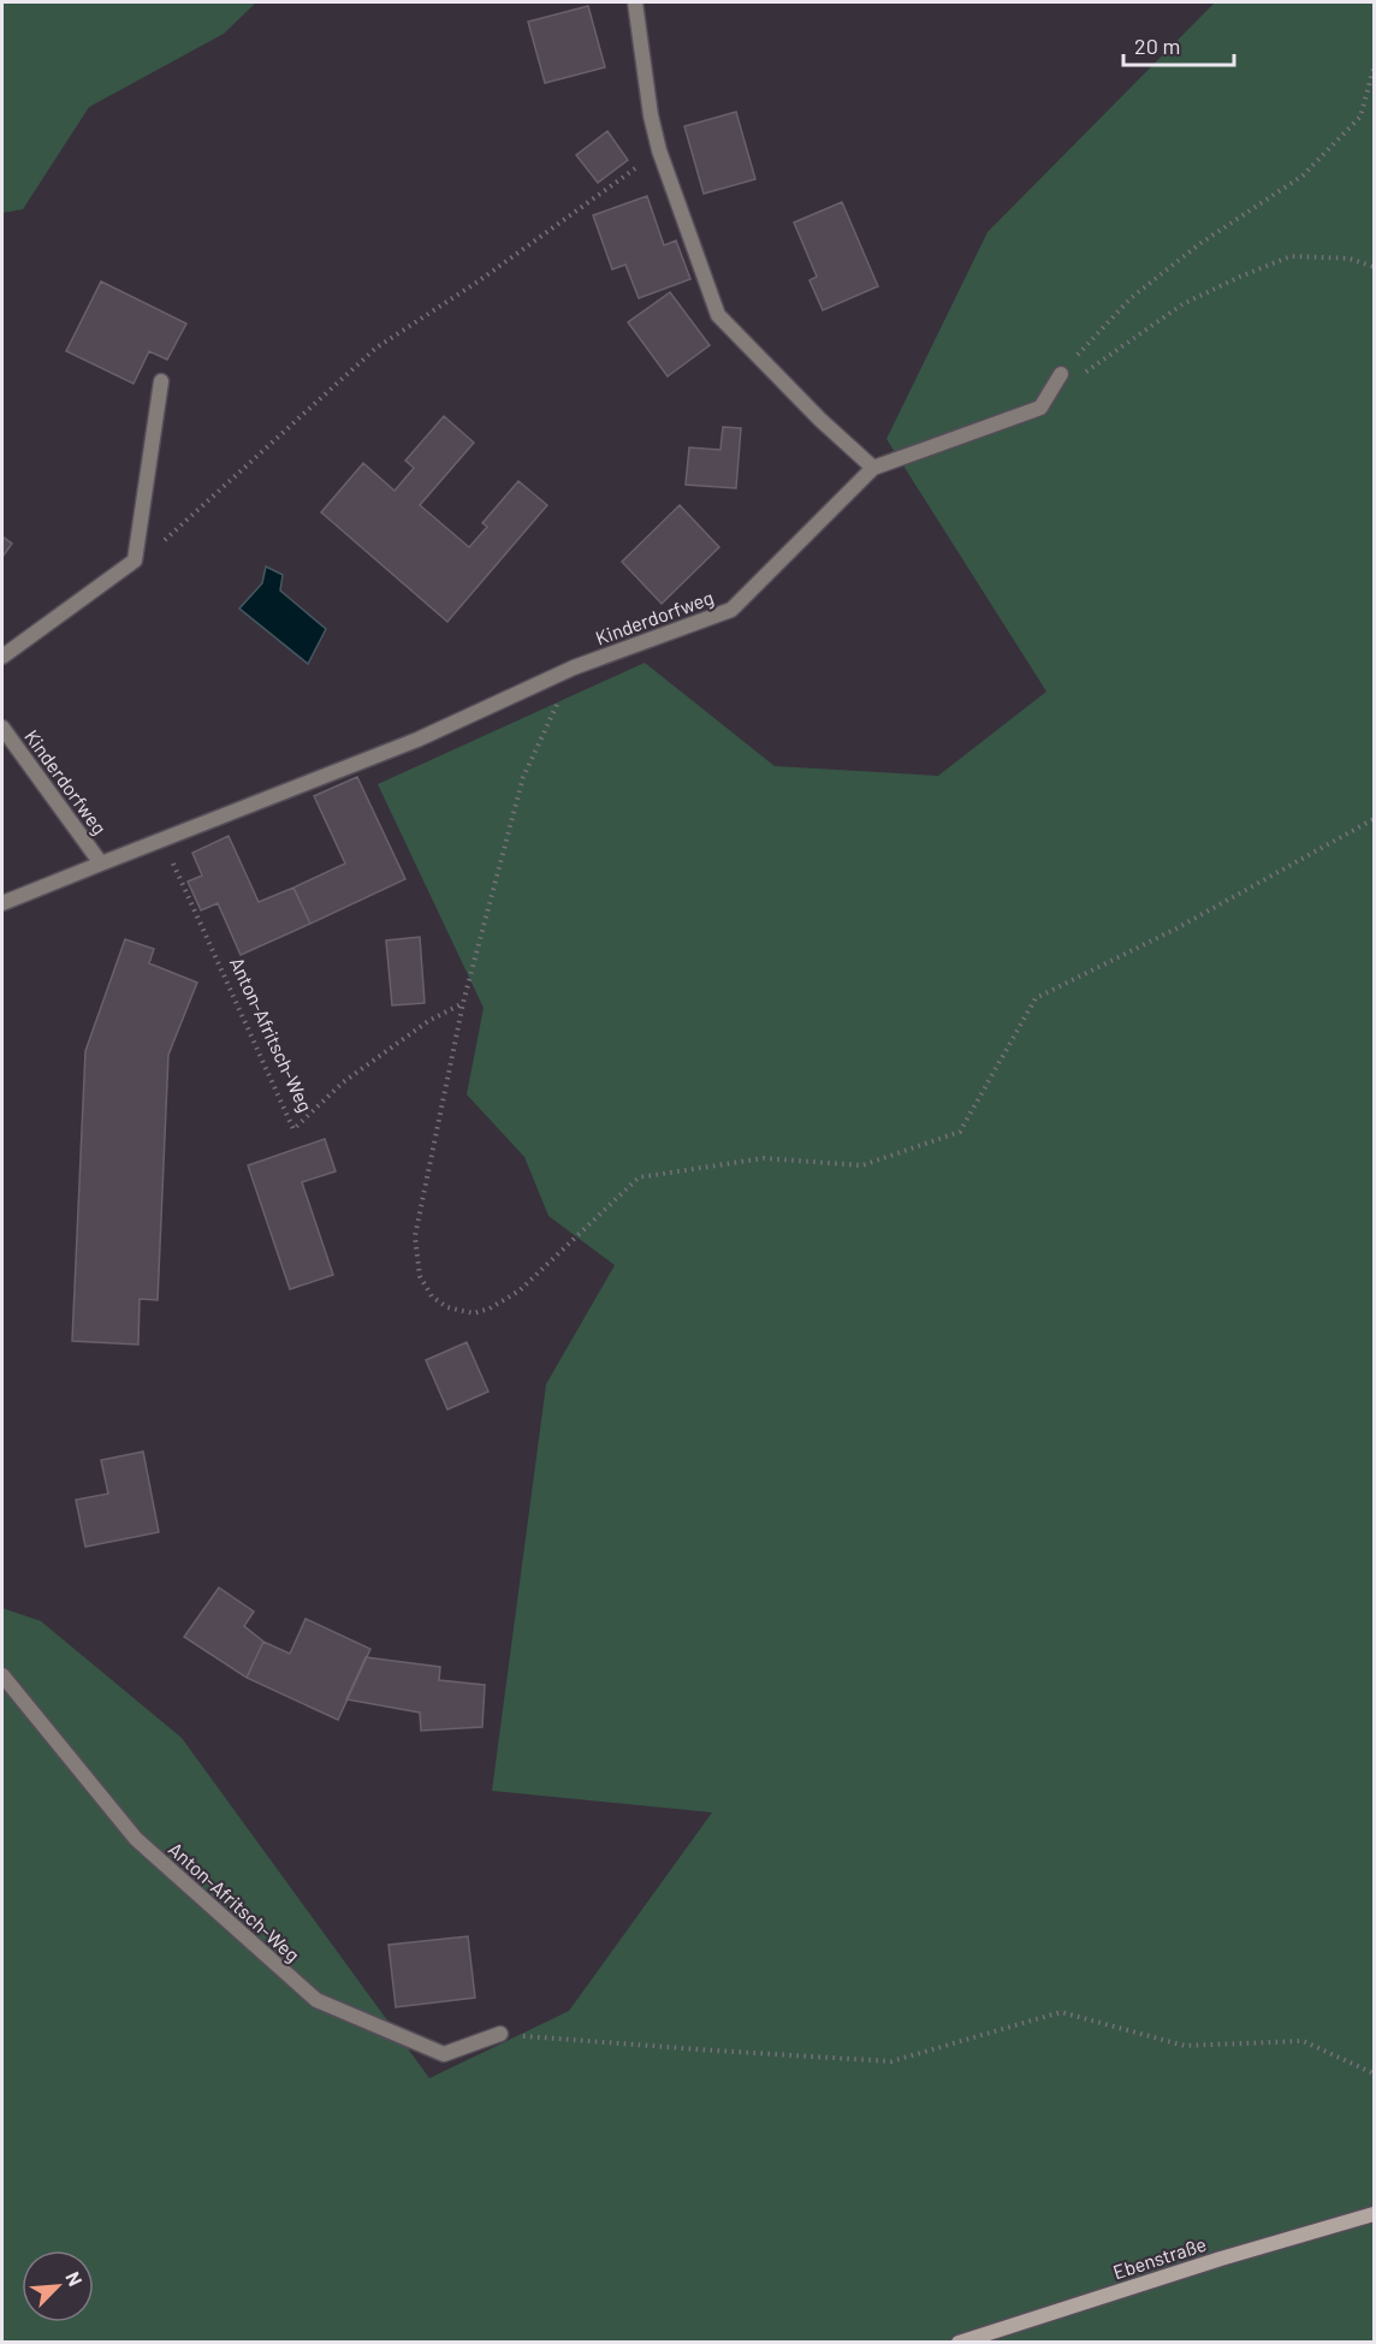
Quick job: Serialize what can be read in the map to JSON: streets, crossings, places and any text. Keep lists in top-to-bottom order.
{
  "streets": {
    "street": ["Kinderdorfweg", "Anton-Afritsch-Weg", "Ebenstraße"]
  },
  "crossings": [
    ["Kinderdorfweg", "Anton-Afritsch-Weg"]
  ],
  "scale_bar": "20 m",
  "north": "top right"
}
